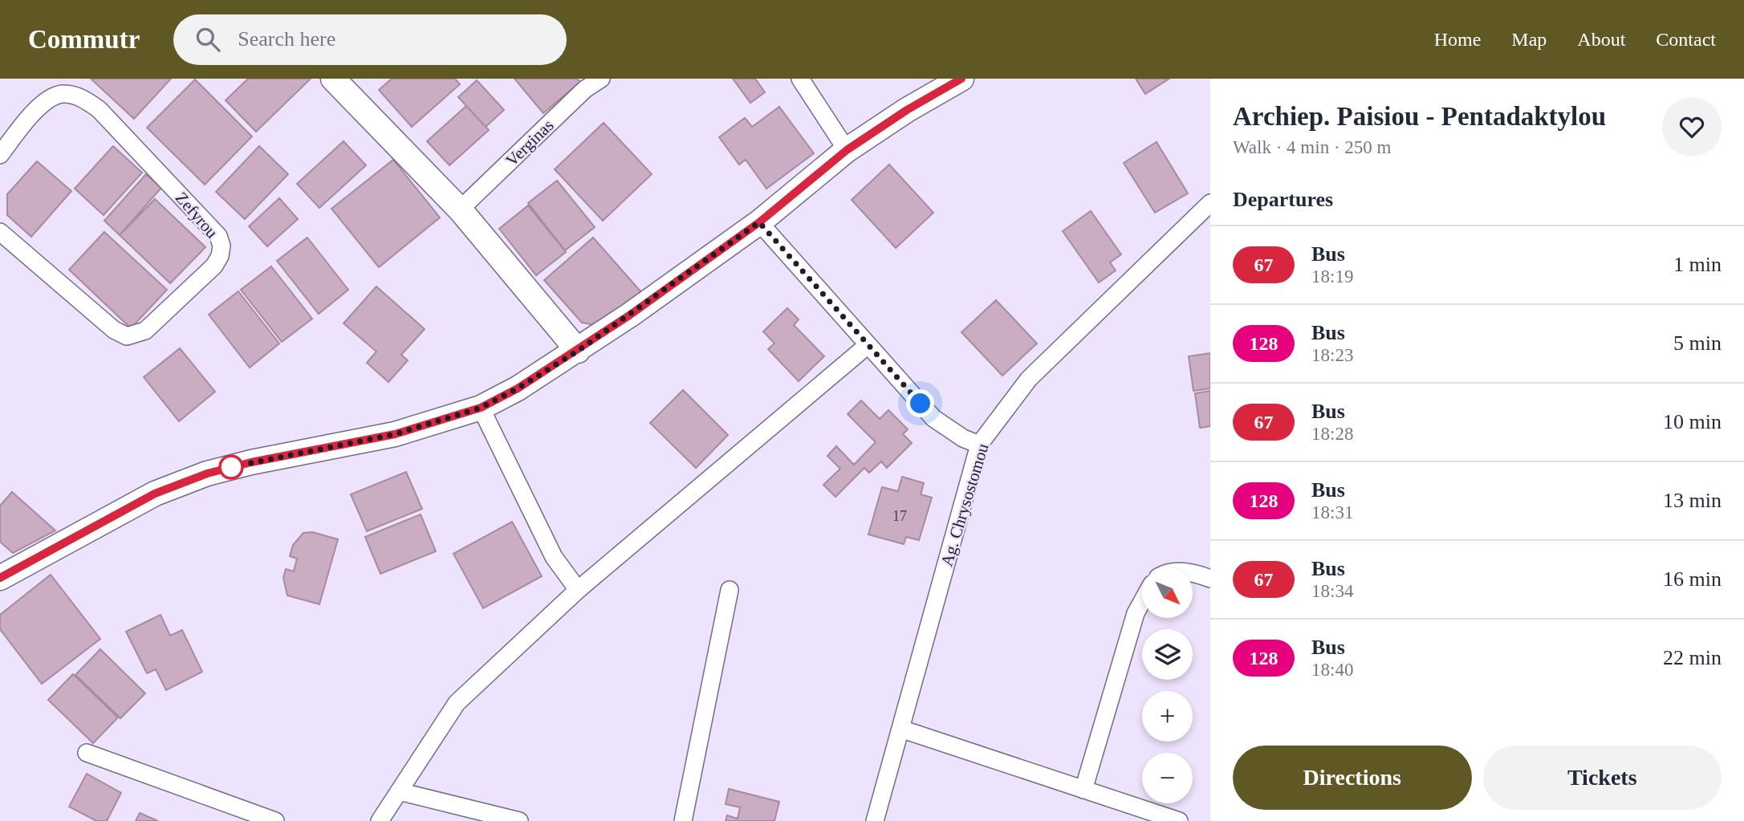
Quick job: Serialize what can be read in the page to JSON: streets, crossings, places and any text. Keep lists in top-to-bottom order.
{
  "streets": {
    "street": ["Verginas", "Zefyrou", "Ag. Chrysostomou"]
  },
  "lines": ["bus line 67"],
  "house_numbers": ["17"],
  "north": "bottom right",
  "page": {
    "header": "Commutr",
    "search": "Search here",
    "nav": [
      "Home",
      "Map",
      "About",
      "Contact"
    ],
    "heading": [
      ["Archiep. Paisiou - Pentadaktylou", "Walk · 4 min · 250 m"],
      "Departures"
    ],
    "list": [
      {
        "mark": "67",
        "name": "Bus",
        "note": "18:19",
        "value": "1 min"
      },
      {
        "mark": "128",
        "name": "Bus",
        "note": "18:23",
        "value": "5 min"
      },
      {
        "mark": "67",
        "name": "Bus",
        "note": "18:28",
        "value": "10 min"
      },
      {
        "mark": "128",
        "name": "Bus",
        "note": "18:31",
        "value": "13 min"
      },
      {
        "mark": "67",
        "name": "Bus",
        "note": "18:34",
        "value": "16 min"
      },
      {
        "mark": "128",
        "name": "Bus",
        "note": "18:40",
        "value": "22 min"
      }
    ],
    "map_buttons": ["+", "−"],
    "buttons": ["Directions", "Tickets"]
  }
}
